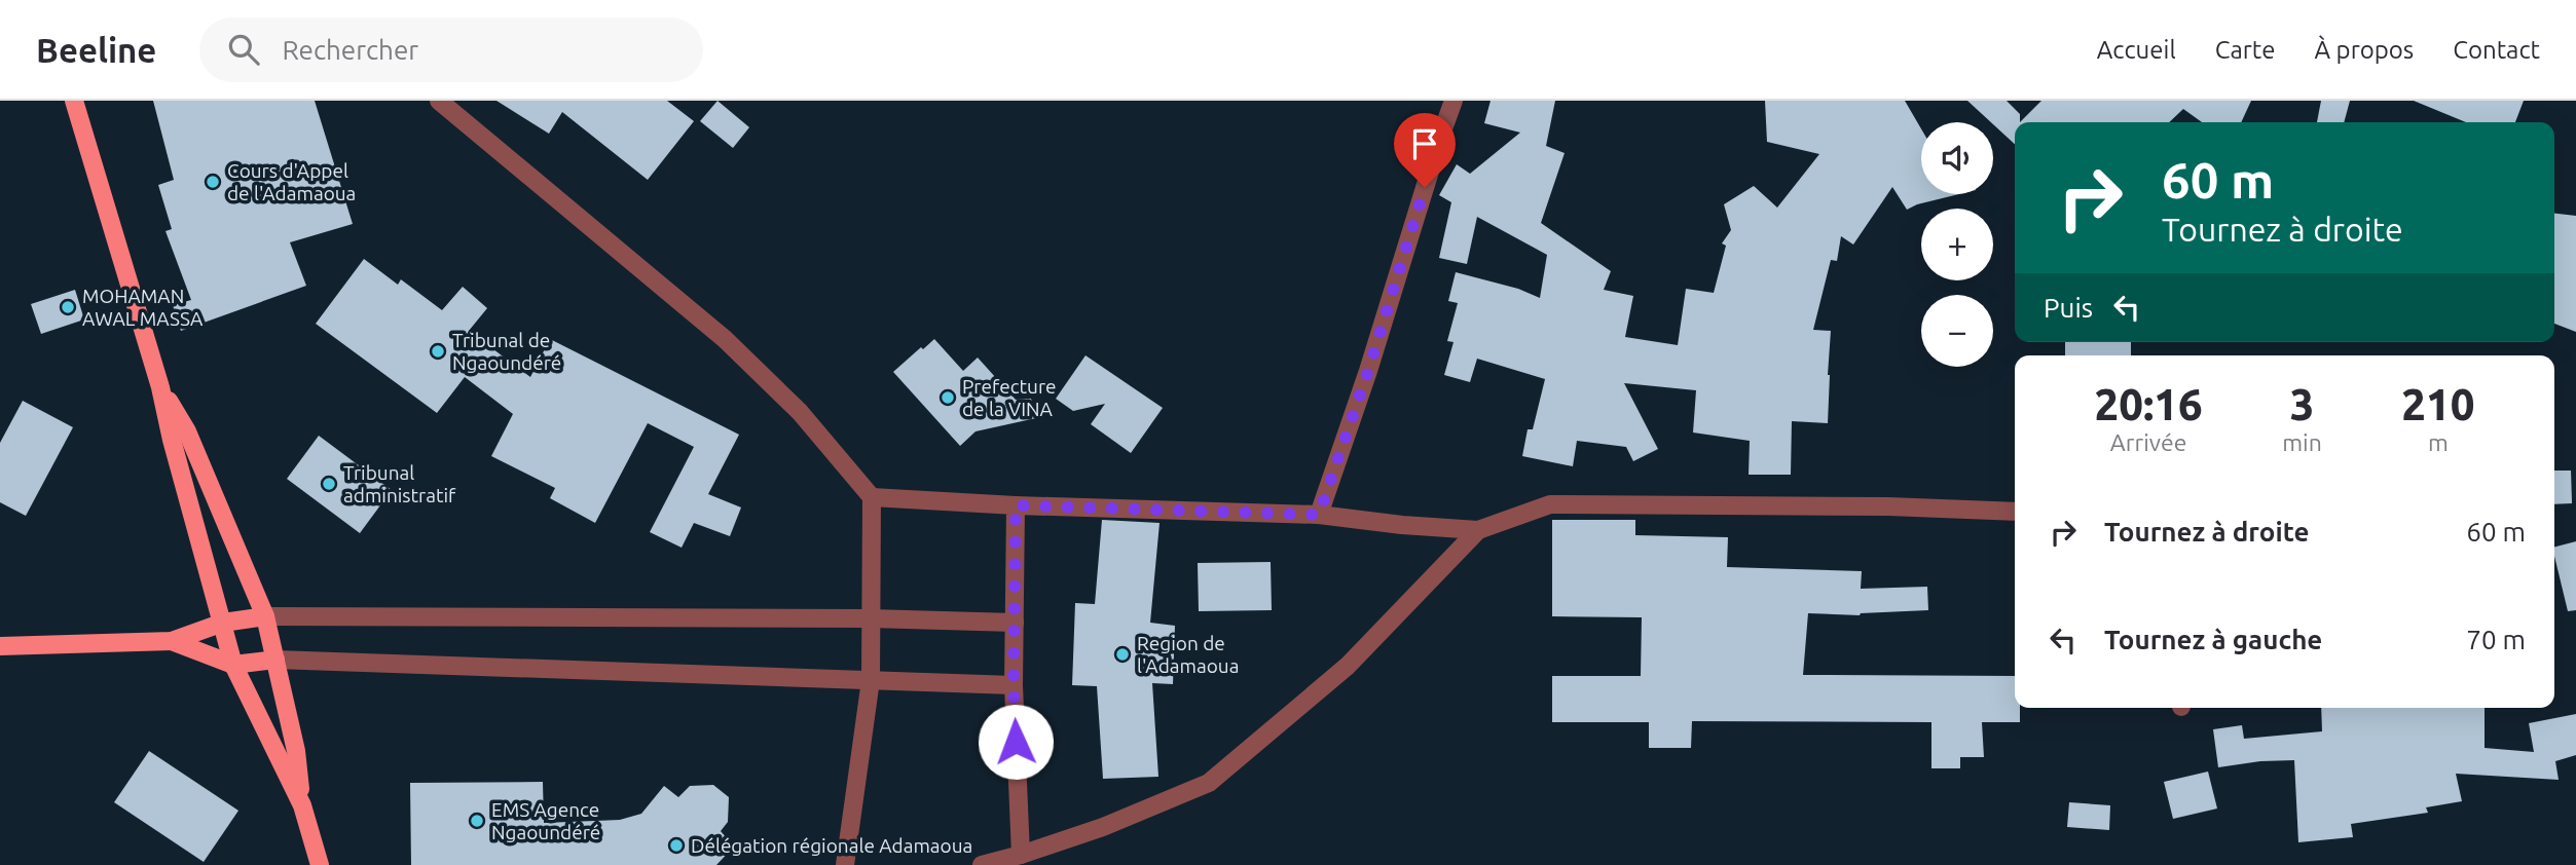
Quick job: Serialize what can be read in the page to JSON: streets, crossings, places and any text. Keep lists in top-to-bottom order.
{
  "places": [
    "Cours d'Appel de l'Adamaoua",
    "MOHAMAN AWAL MASSA",
    "Tribunal de Ngaoundéré",
    "Prefecture de la VINA",
    "Tribunal administratif",
    "Region de l'Adamaoua",
    "EMS Agence Ngaoundéré",
    "Délégation régionale Adamaoua"
  ],
  "page": {
    "header": "Beeline",
    "search": "Rechercher",
    "nav": [
      "Accueil",
      "Carte",
      "À propos",
      "Contact"
    ],
    "map_buttons": ["+", "−"],
    "turn": ["60 m", "Tournez à droite"],
    "then": "Puis",
    "eta": [
      "20:16",
      "Arrivée",
      "3",
      "min",
      "210",
      "m"
    ],
    "list": [
      {
        "name": "Tournez à droite",
        "value": "60 m"
      },
      {
        "name": "Tournez à gauche",
        "value": "70 m"
      }
    ]
  }
}
